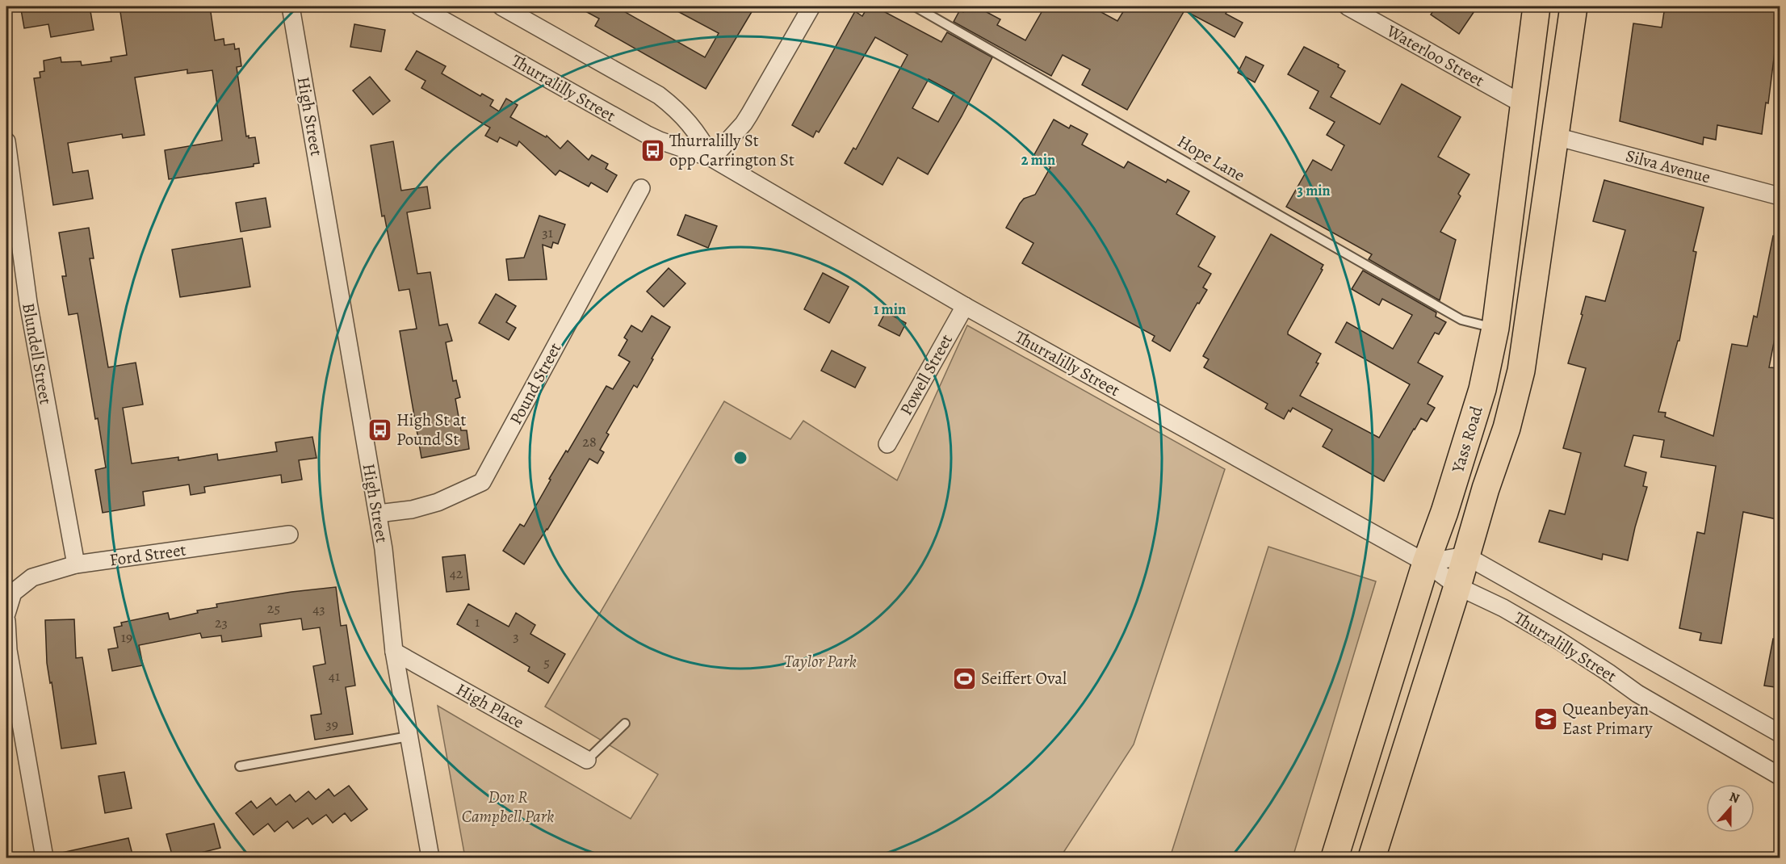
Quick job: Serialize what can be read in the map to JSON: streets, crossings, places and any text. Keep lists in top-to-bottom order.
{
  "streets": {
    "main road": ["Yass Road"],
    "street": [
      "Waterloo Street",
      "Thurralilly Street",
      "High Street",
      "Silva Avenue",
      "Blundell Street",
      "Powell Street",
      "Pound Street",
      "Ford Street",
      "High Place"
    ],
    "lane": ["Hope Lane"]
  },
  "crossings": [
    ["Waterloo Street", "Yass Road"],
    ["Thurralilly Street", "Powell Street"],
    ["Thurralilly Street", "Yass Road"],
    ["High Street", "Pound Street"],
    ["High Street", "High Place"],
    ["Hope Lane", "Yass Road"],
    ["Silva Avenue", "Yass Road"],
    ["Blundell Street", "Ford Street"]
  ],
  "parks": ["Taylor Park", "Don R Campbell Park"],
  "places": {
    "bus stop": ["Thurralilly St opp Carrington St", "High St at Pound St"],
    "sports": ["Seiffert Oval"],
    "school or university": ["Queanbeyan East Primary"]
  },
  "house_numbers": [
    "31",
    "28",
    "42",
    "25",
    "43",
    "1",
    "23",
    "3",
    "19",
    "5",
    "41",
    "39"
  ],
  "north": "top",
  "rings": ["2 min", "3 min", "1 min"]
}
